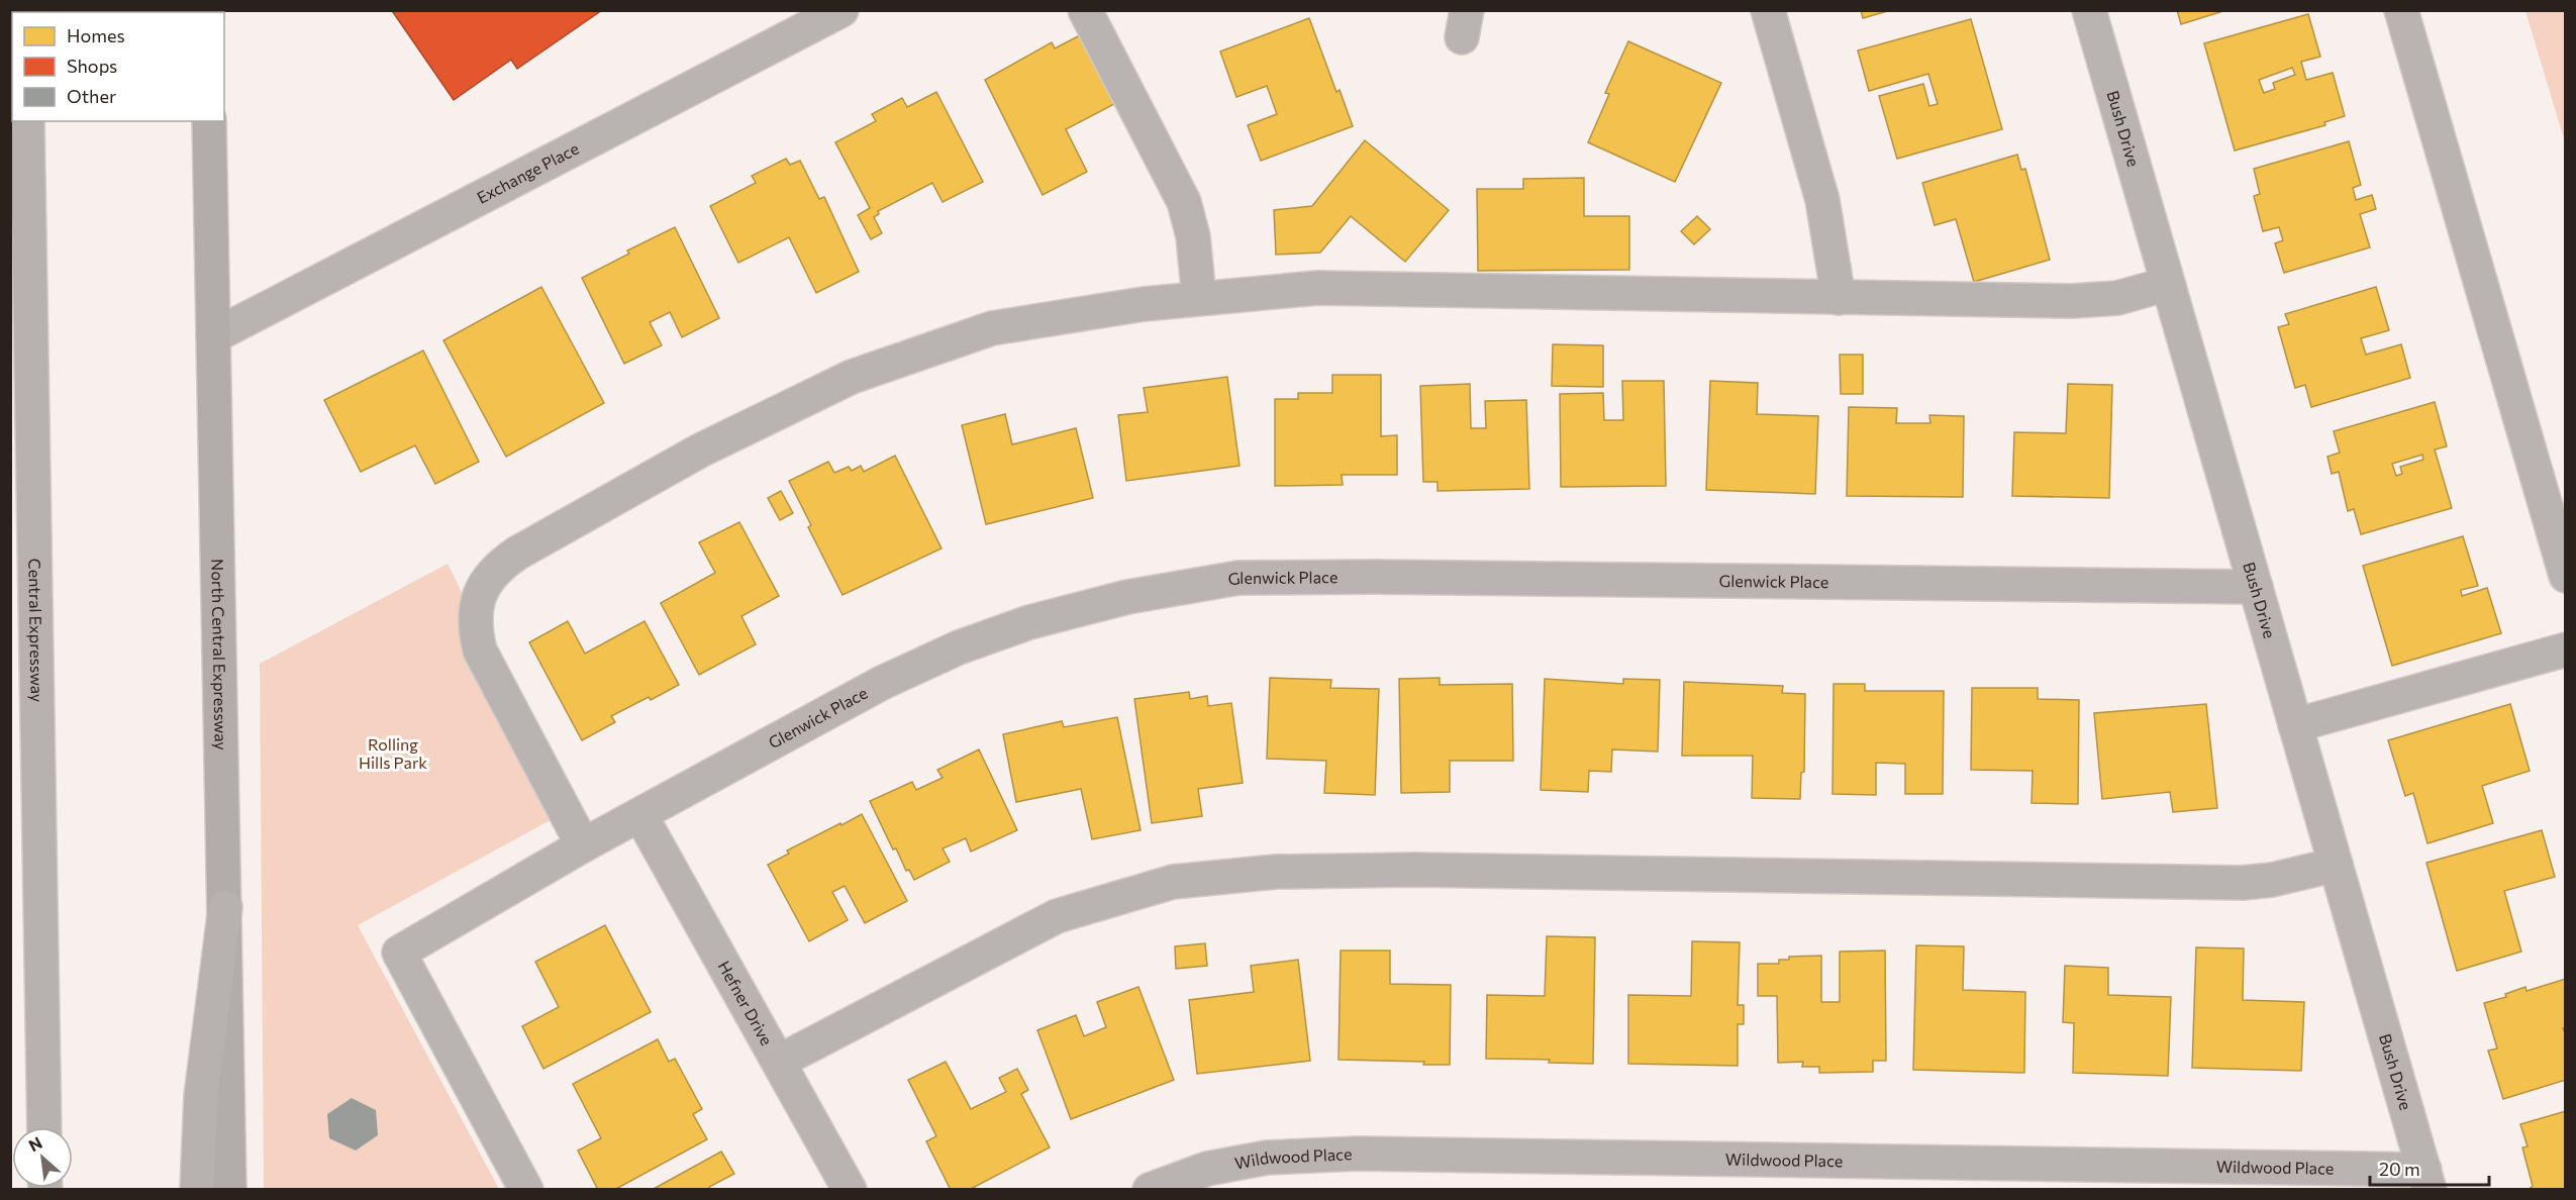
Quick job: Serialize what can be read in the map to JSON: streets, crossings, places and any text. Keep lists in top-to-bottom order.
{
  "streets": {
    "highway": ["Central Expressway"],
    "main road": ["North Central Expressway"],
    "street": [
      "Bush Drive",
      "Exchange Place",
      "Glenwick Place",
      "Hefner Drive",
      "Wildwood Place"
    ]
  },
  "crossings": [
    ["Bush Drive", "Glenwick Place"],
    ["Bush Drive", "Wildwood Place"],
    ["Exchange Place", "North Central Expressway"],
    ["Glenwick Place", "Hefner Drive"]
  ],
  "parks": ["Rolling Hills Park"],
  "legend": ["Homes", "Shops", "Other"],
  "scale_bar": "20 m",
  "north": "top left"
}
